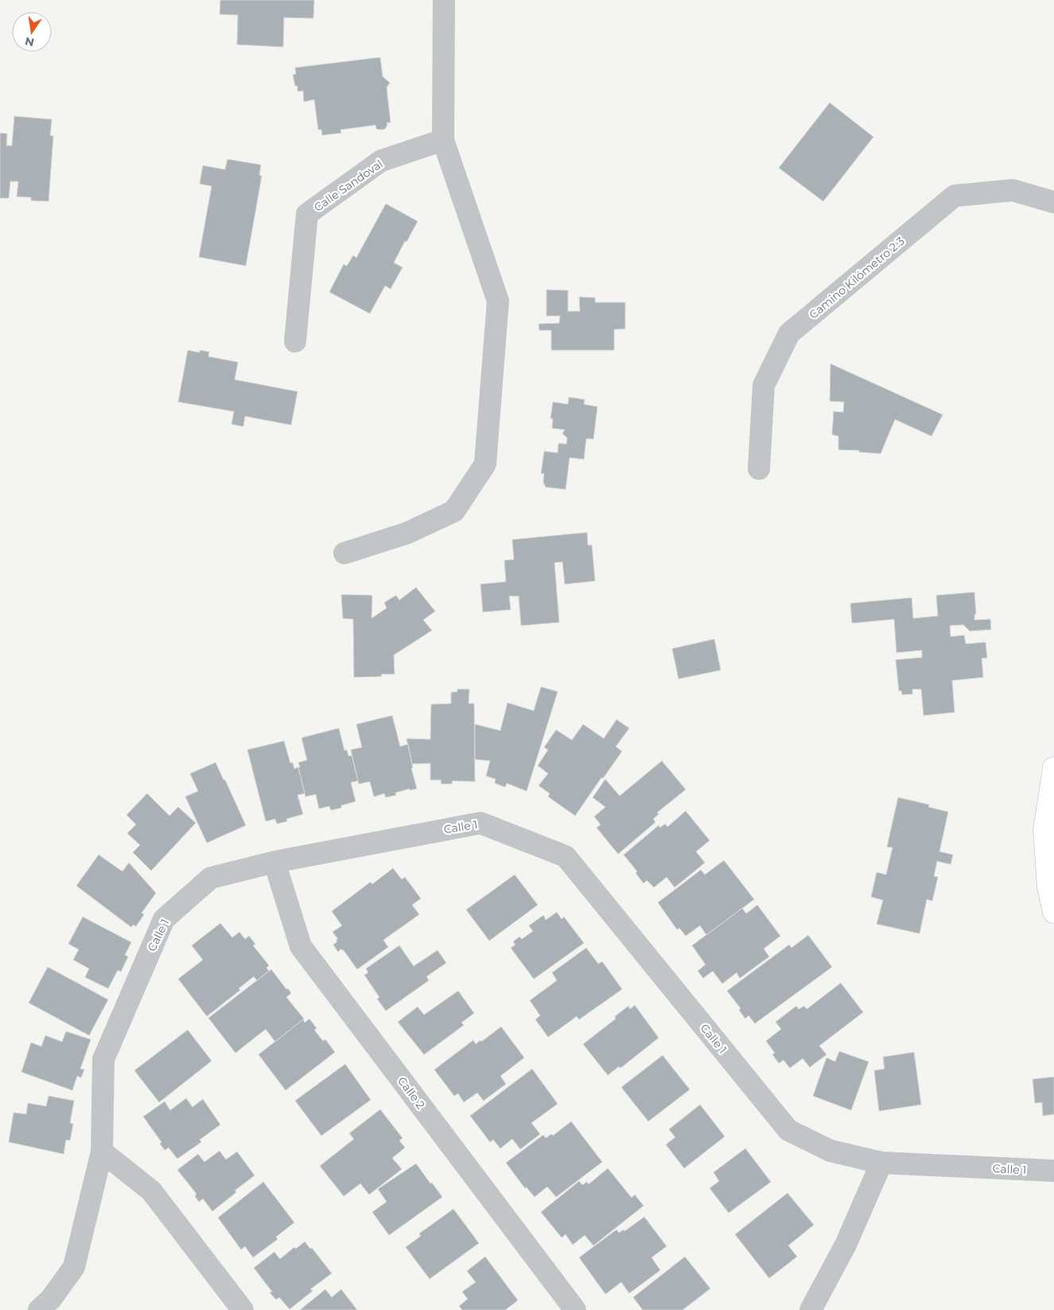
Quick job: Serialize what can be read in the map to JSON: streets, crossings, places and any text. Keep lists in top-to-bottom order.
{
  "streets": {
    "street": [
      "Calle Sandoval",
      "Camino Kilómetro 2.3",
      "Calle 1",
      "Calle 2"
    ]
  },
  "crossings": [
    ["Calle 1", "Calle 2"]
  ],
  "north": "bottom"
}
